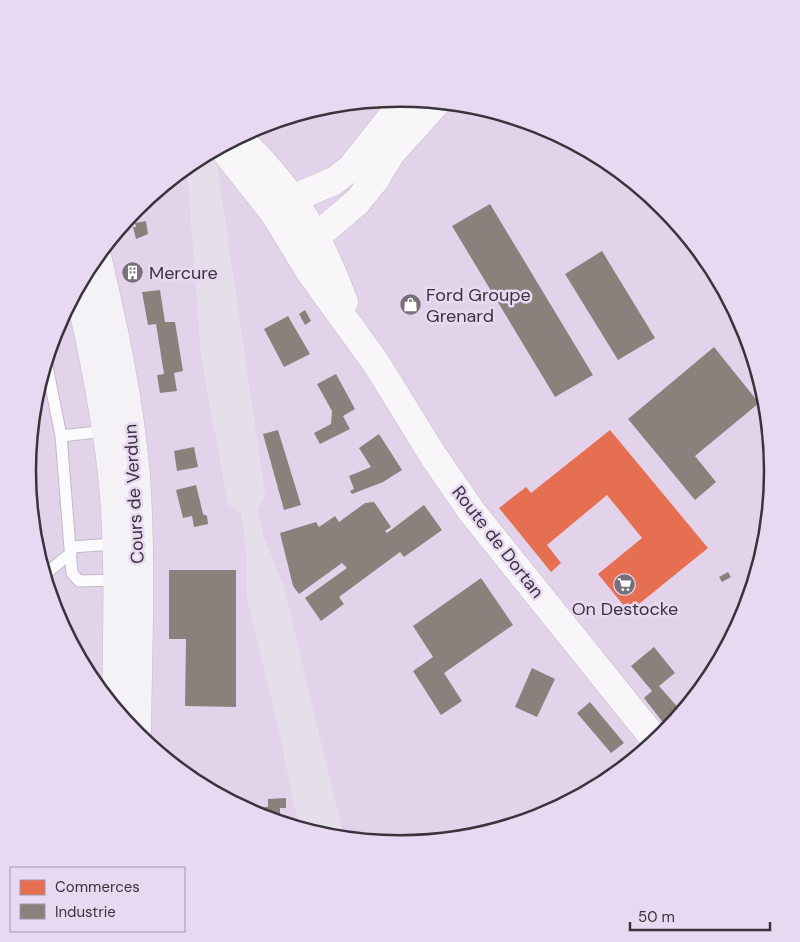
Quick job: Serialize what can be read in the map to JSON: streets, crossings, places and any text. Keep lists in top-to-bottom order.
{
  "streets": {
    "main road": ["Cours de Verdun", "Route de Dortan"]
  },
  "places": {
    "building": ["Mercure"],
    "shop": ["Ford Groupe Grenard"],
    "supermarket": ["On Destocke"]
  },
  "legend": ["Commerces", "Industrie"],
  "scale_bar": "50 m"
}
